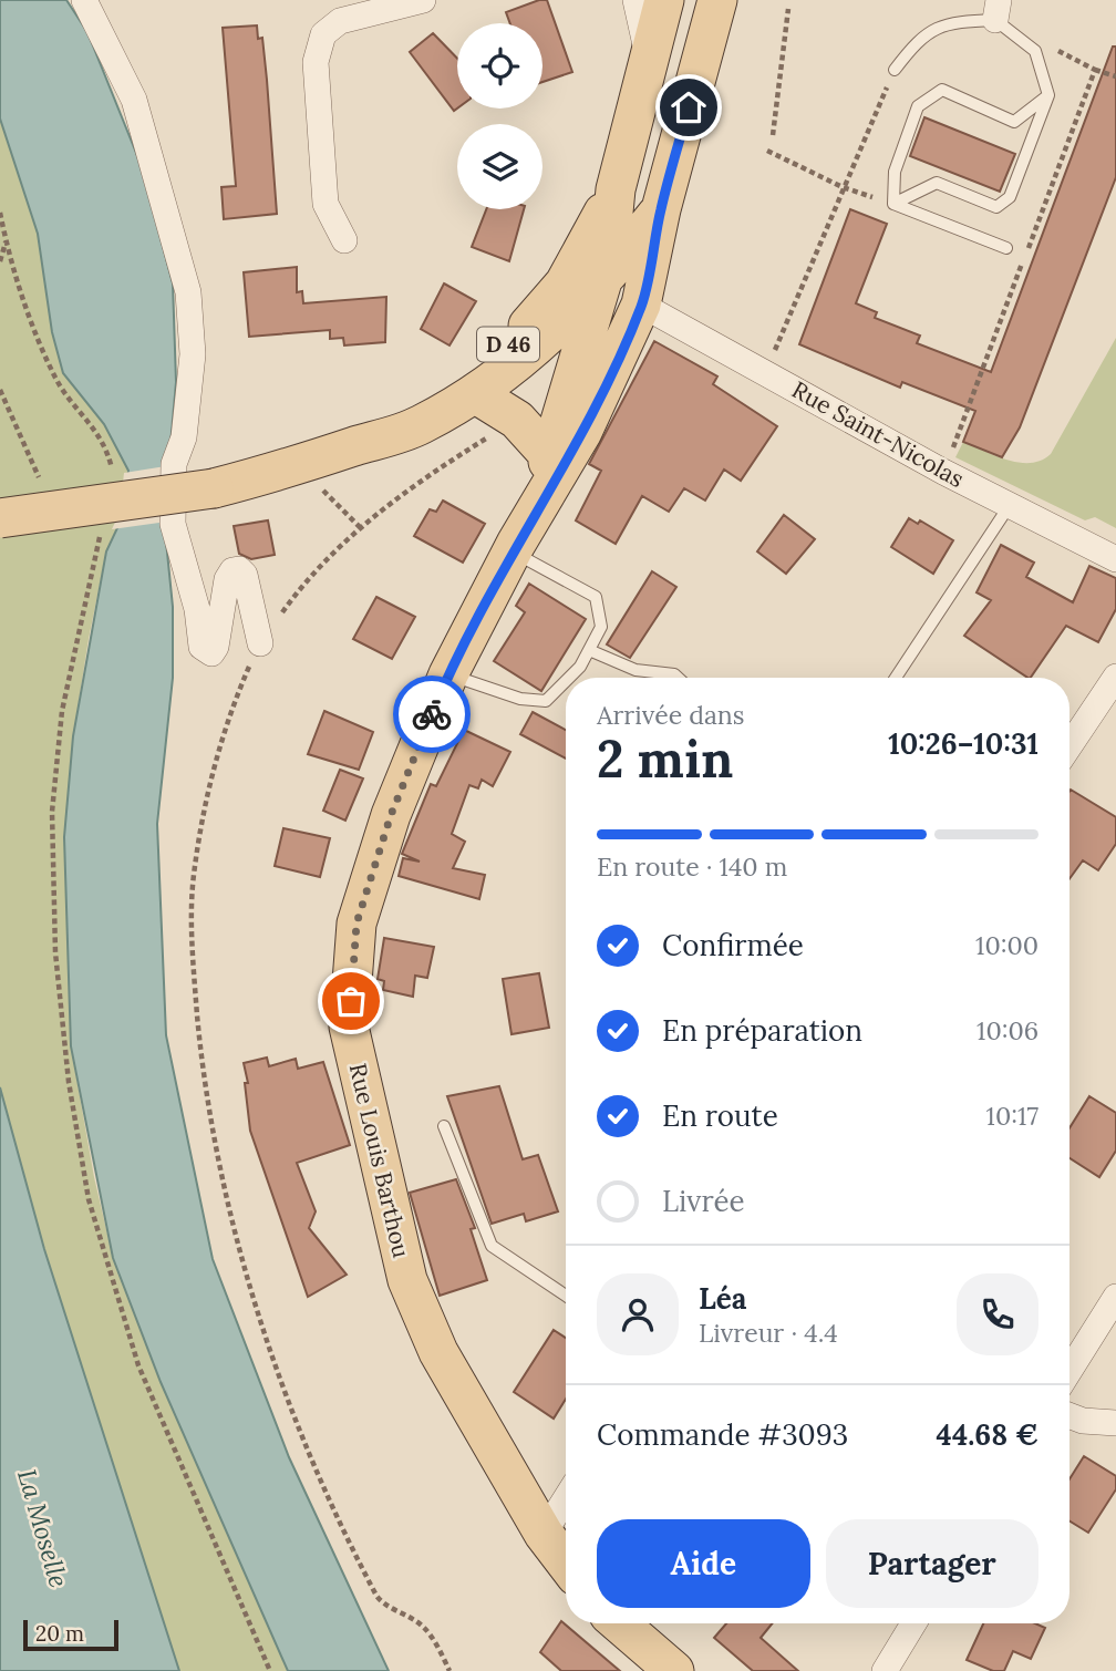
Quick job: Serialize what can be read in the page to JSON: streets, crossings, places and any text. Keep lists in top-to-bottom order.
{
  "streets": {
    "main road": ["D 46", "Rue Louis Barthou"],
    "street": ["Rue Saint-Nicolas"]
  },
  "crossings": [
    ["D 46", "Rue Louis Barthou"],
    ["Rue Saint-Nicolas", "Rue Louis Barthou"]
  ],
  "water": ["La Moselle"],
  "scale_bar": "20 m",
  "page": {
    "heading": ["2 min", "Arrivée dans", "10:26–10:31"],
    "panel": [
      "Léa",
      "Livreur · 4.4",
      "Commande #3093",
      "44.68 €"
    ],
    "bar": "En route · 140 m",
    "list": [
      ["Confirmée", "10:00"],
      ["En préparation", "10:06"],
      ["En route", "10:17"],
      "Livrée"
    ],
    "buttons": ["Aide", "Partager"],
    "scale": "20 m"
  }
}
